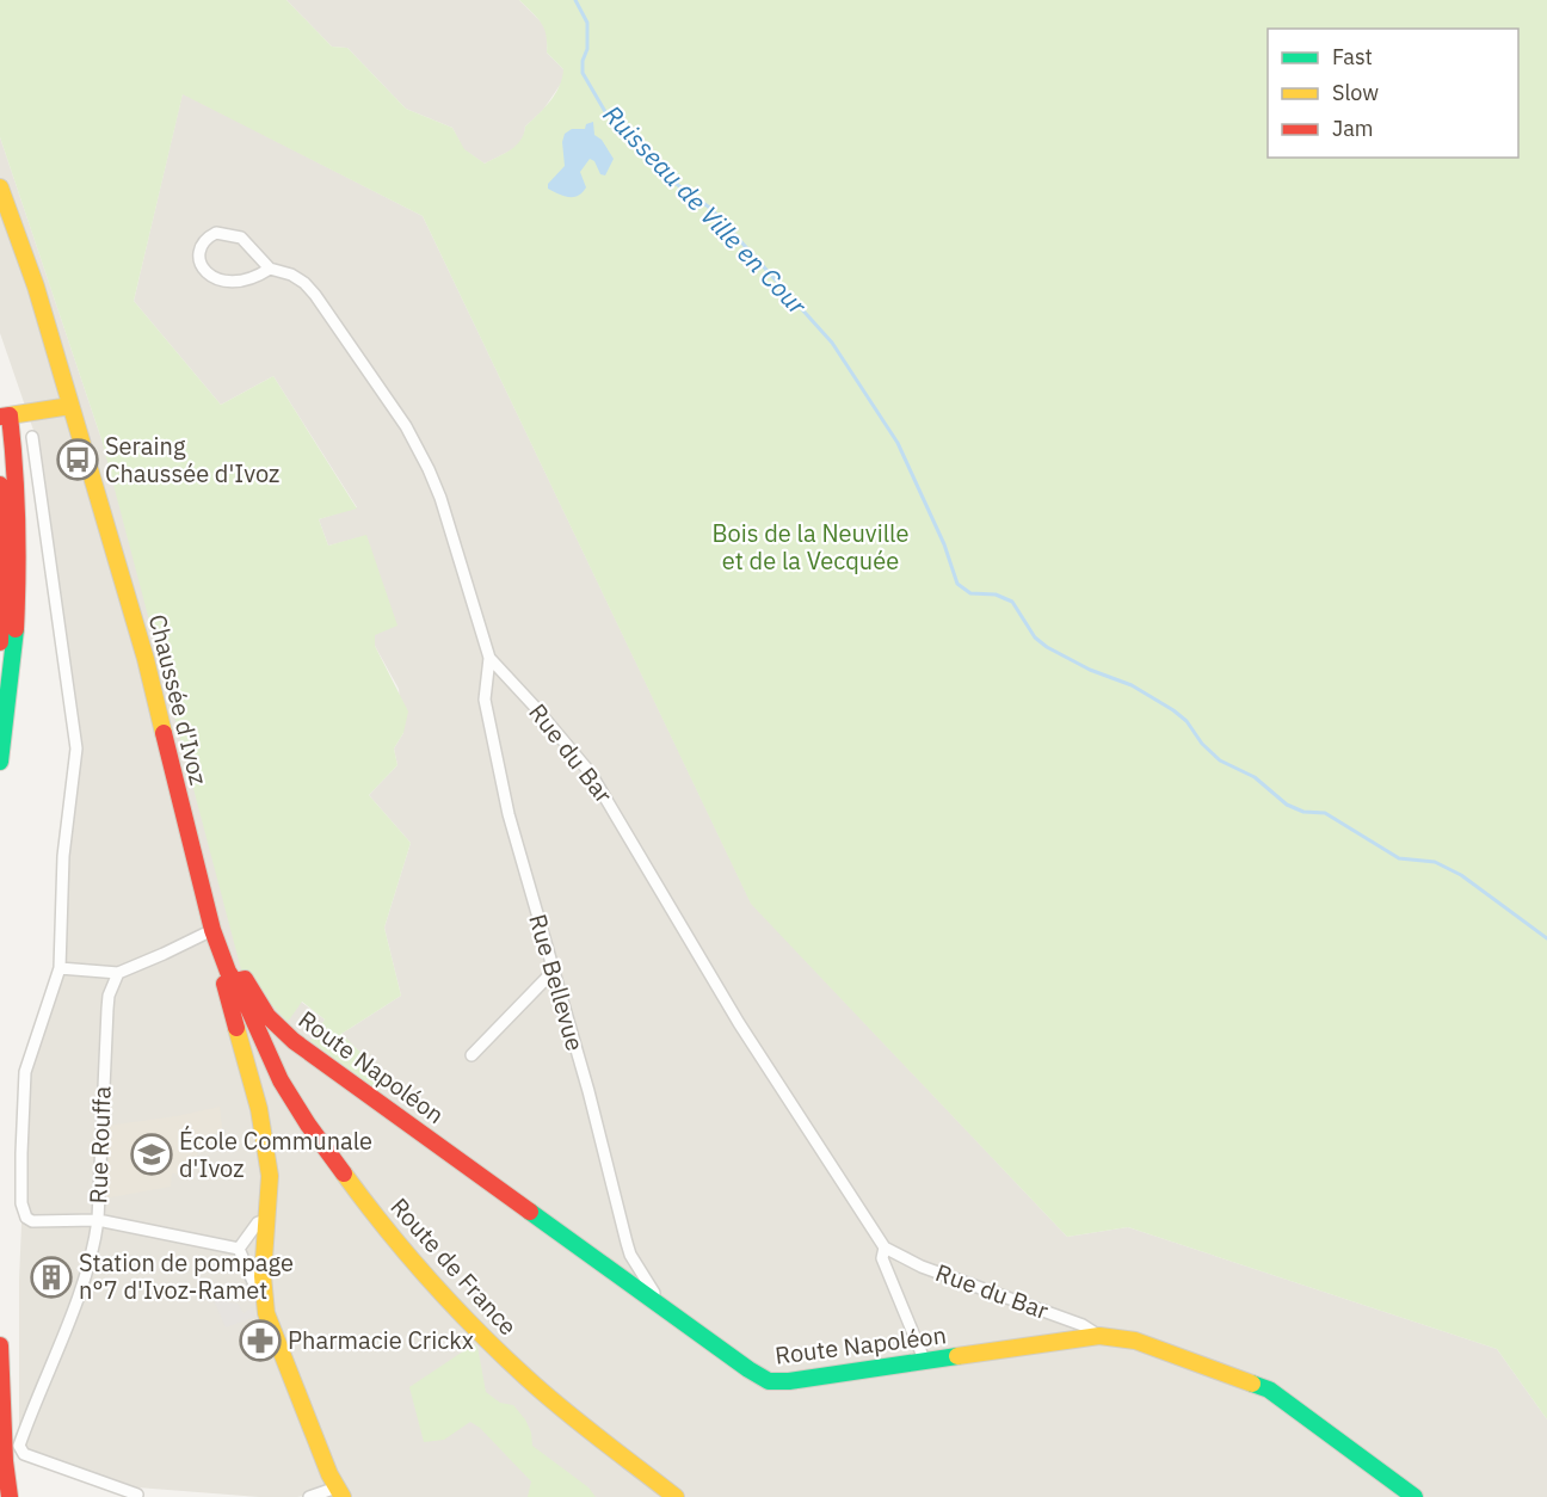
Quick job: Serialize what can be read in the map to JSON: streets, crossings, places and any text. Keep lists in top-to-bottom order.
{
  "streets": {
    "main road": ["Chaussée d'Ivoz", "Route Napoléon", "Route de France"],
    "street": ["Rue du Bar", "Rue Bellevue", "Rue Rouffa"]
  },
  "crossings": [
    ["Chaussée d'Ivoz", "Route Napoléon"],
    ["Chaussée d'Ivoz", "Route de France"],
    ["Rue du Bar", "Rue Bellevue"],
    ["Rue du Bar", "Route Napoléon"],
    ["Rue Bellevue", "Route Napoléon"],
    ["Route Napoléon", "Route de France"]
  ],
  "water": ["Ruisseau de Ville en Cour"],
  "parks": ["Bois de la Neuville et de la Vecquée"],
  "places": {
    "bus stop": ["Seraing Chaussée d'Ivoz"],
    "school or university": ["École Communale d'Ivoz"],
    "building": ["Station de pompage n°7 d'Ivoz-Ramet"],
    "pharmacy": ["Pharmacie Crickx"]
  },
  "legend": ["Fast", "Slow", "Jam"]
}
